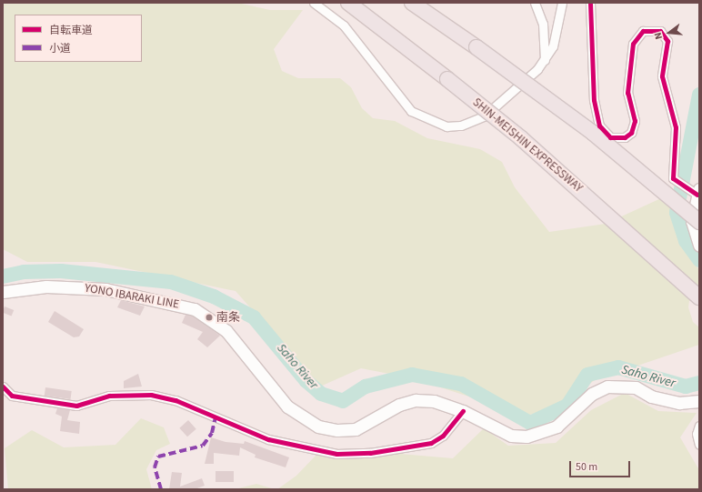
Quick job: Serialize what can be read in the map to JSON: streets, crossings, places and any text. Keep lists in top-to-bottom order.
{
  "streets": {
    "highway": ["SHIN-MEISHIN EXPRESSWAY"],
    "main road": ["YONO IBARAKI LINE"]
  },
  "water": ["Saho River"],
  "places": ["南条"],
  "legend": ["自転車道", "小道"],
  "scale_bar": "50 m",
  "north": "left"
}
